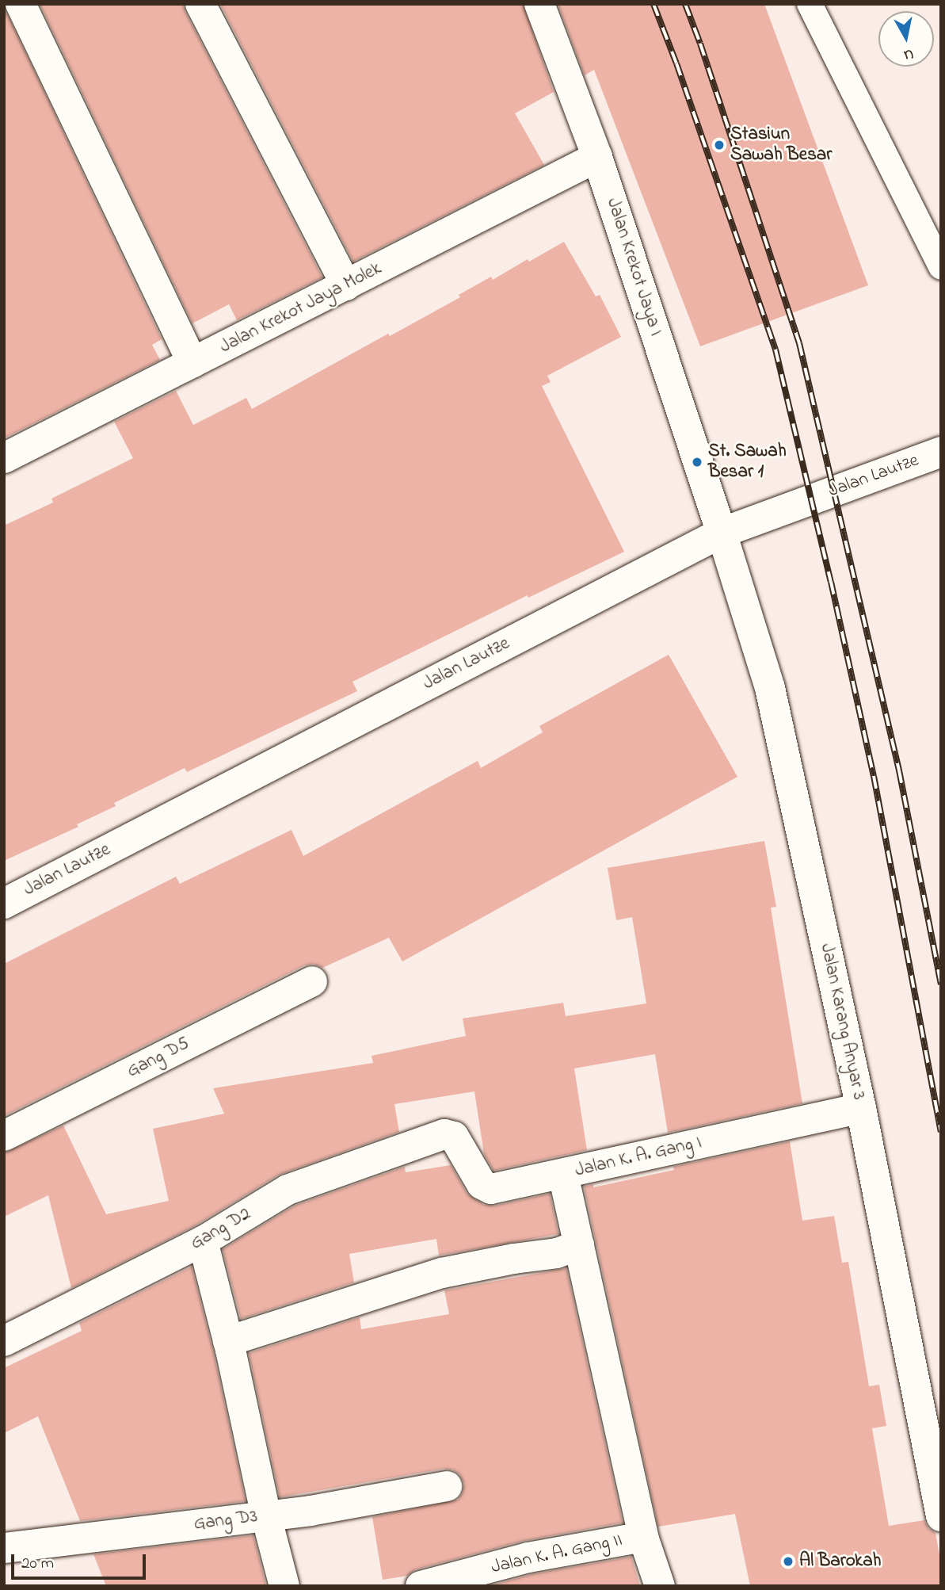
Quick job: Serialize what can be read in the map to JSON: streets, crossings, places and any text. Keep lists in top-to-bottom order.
{
  "streets": {
    "street": [
      "Jalan Krekot Jaya I",
      "Jalan Krekot Jaya Molek",
      "Jalan Lautze",
      "Jalan Karang Anyar 3",
      "Gang D5",
      "Jalan K. A. Gang I",
      "Gang D2",
      "Gang D3",
      "Jalan K. A. Gang II"
    ]
  },
  "crossings": [
    ["Jalan Krekot Jaya I", "Jalan Krekot Jaya Molek"],
    ["Jalan Krekot Jaya I", "Jalan Lautze"],
    ["Jalan Krekot Jaya I", "Jalan Karang Anyar 3"],
    ["Jalan Lautze", "Jalan Karang Anyar 3"],
    ["Jalan Karang Anyar 3", "Jalan K. A. Gang I"],
    ["Jalan K. A. Gang I", "Gang D2"]
  ],
  "places": ["Stasiun Sawah Besar", "St. Sawah Besar 1", "Al Barokah"],
  "scale_bar": "20 m",
  "north": "bottom"
}
